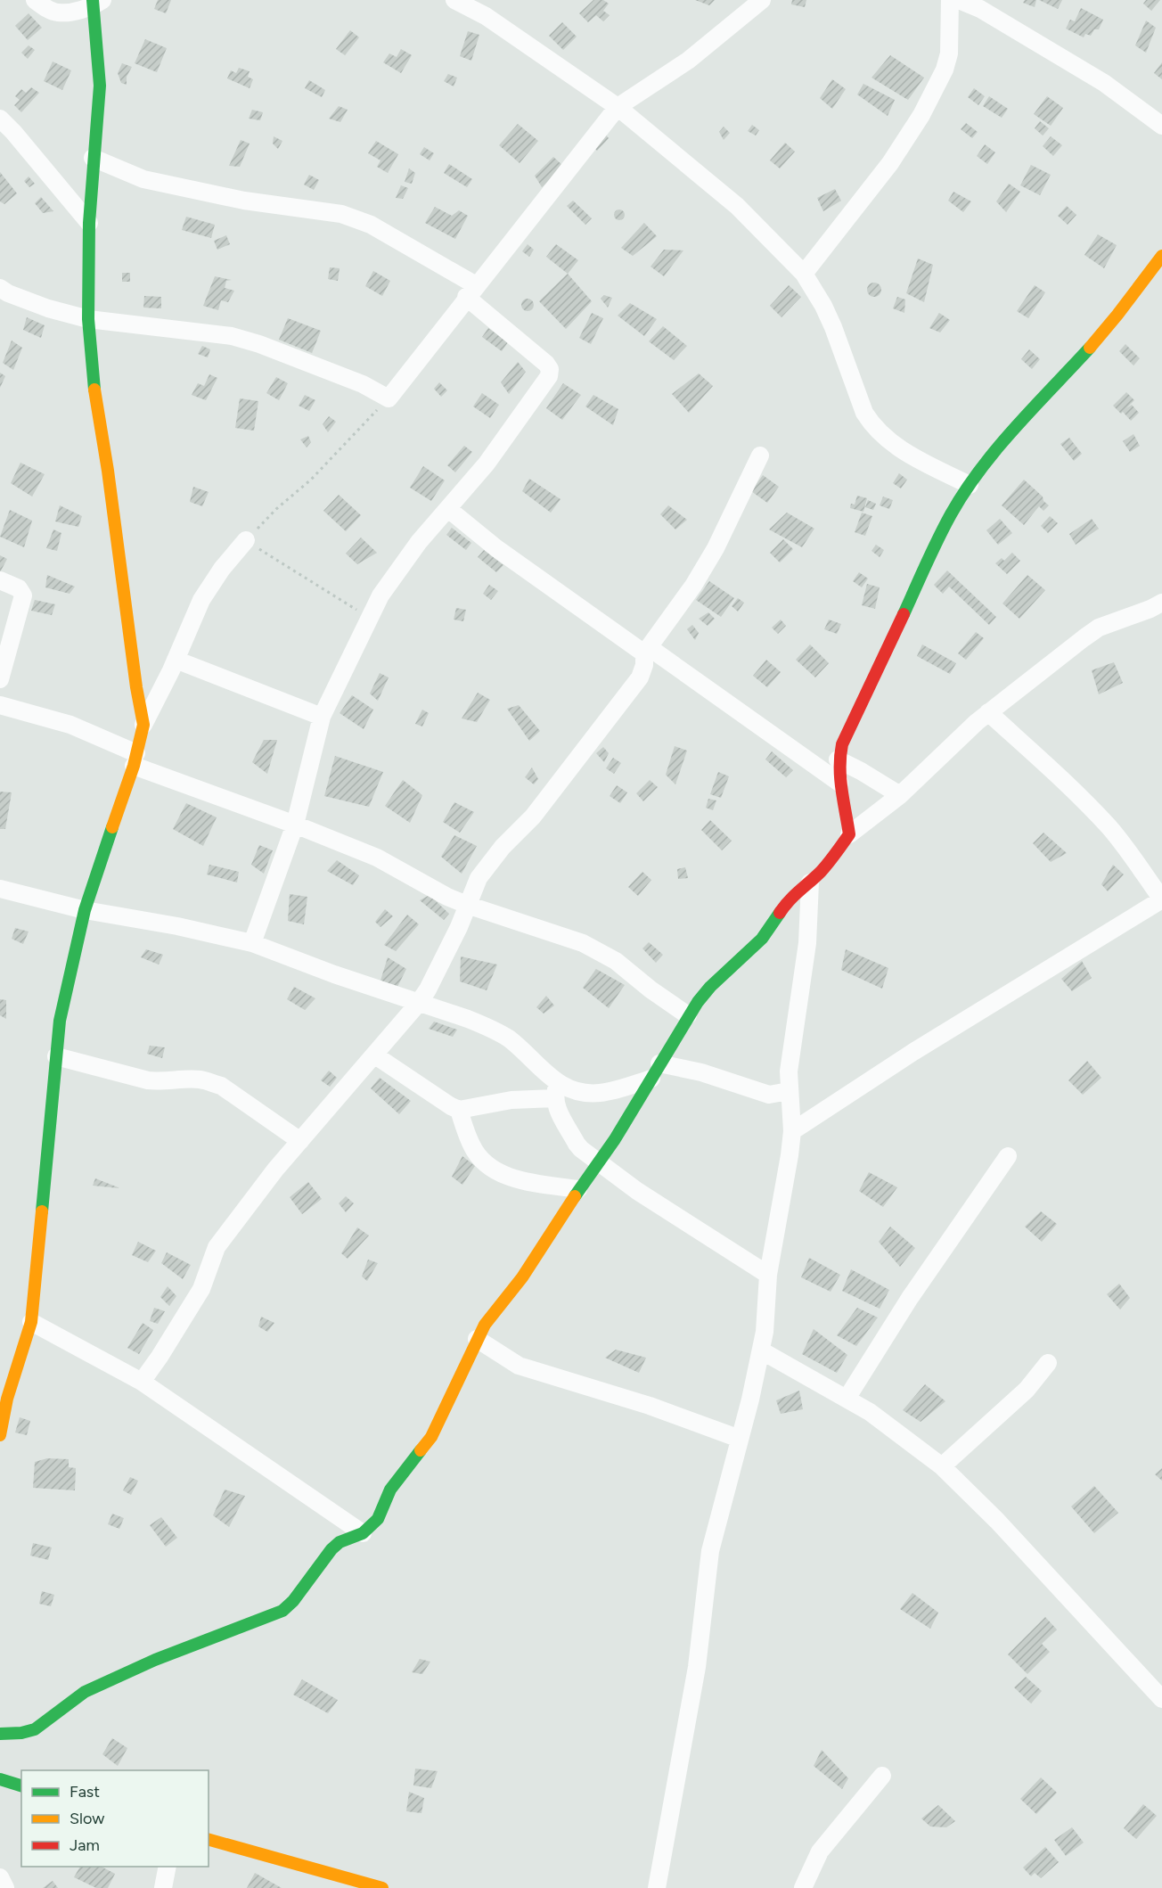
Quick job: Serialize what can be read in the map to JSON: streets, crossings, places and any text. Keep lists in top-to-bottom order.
{
  "legend": ["Fast", "Slow", "Jam"]
}
